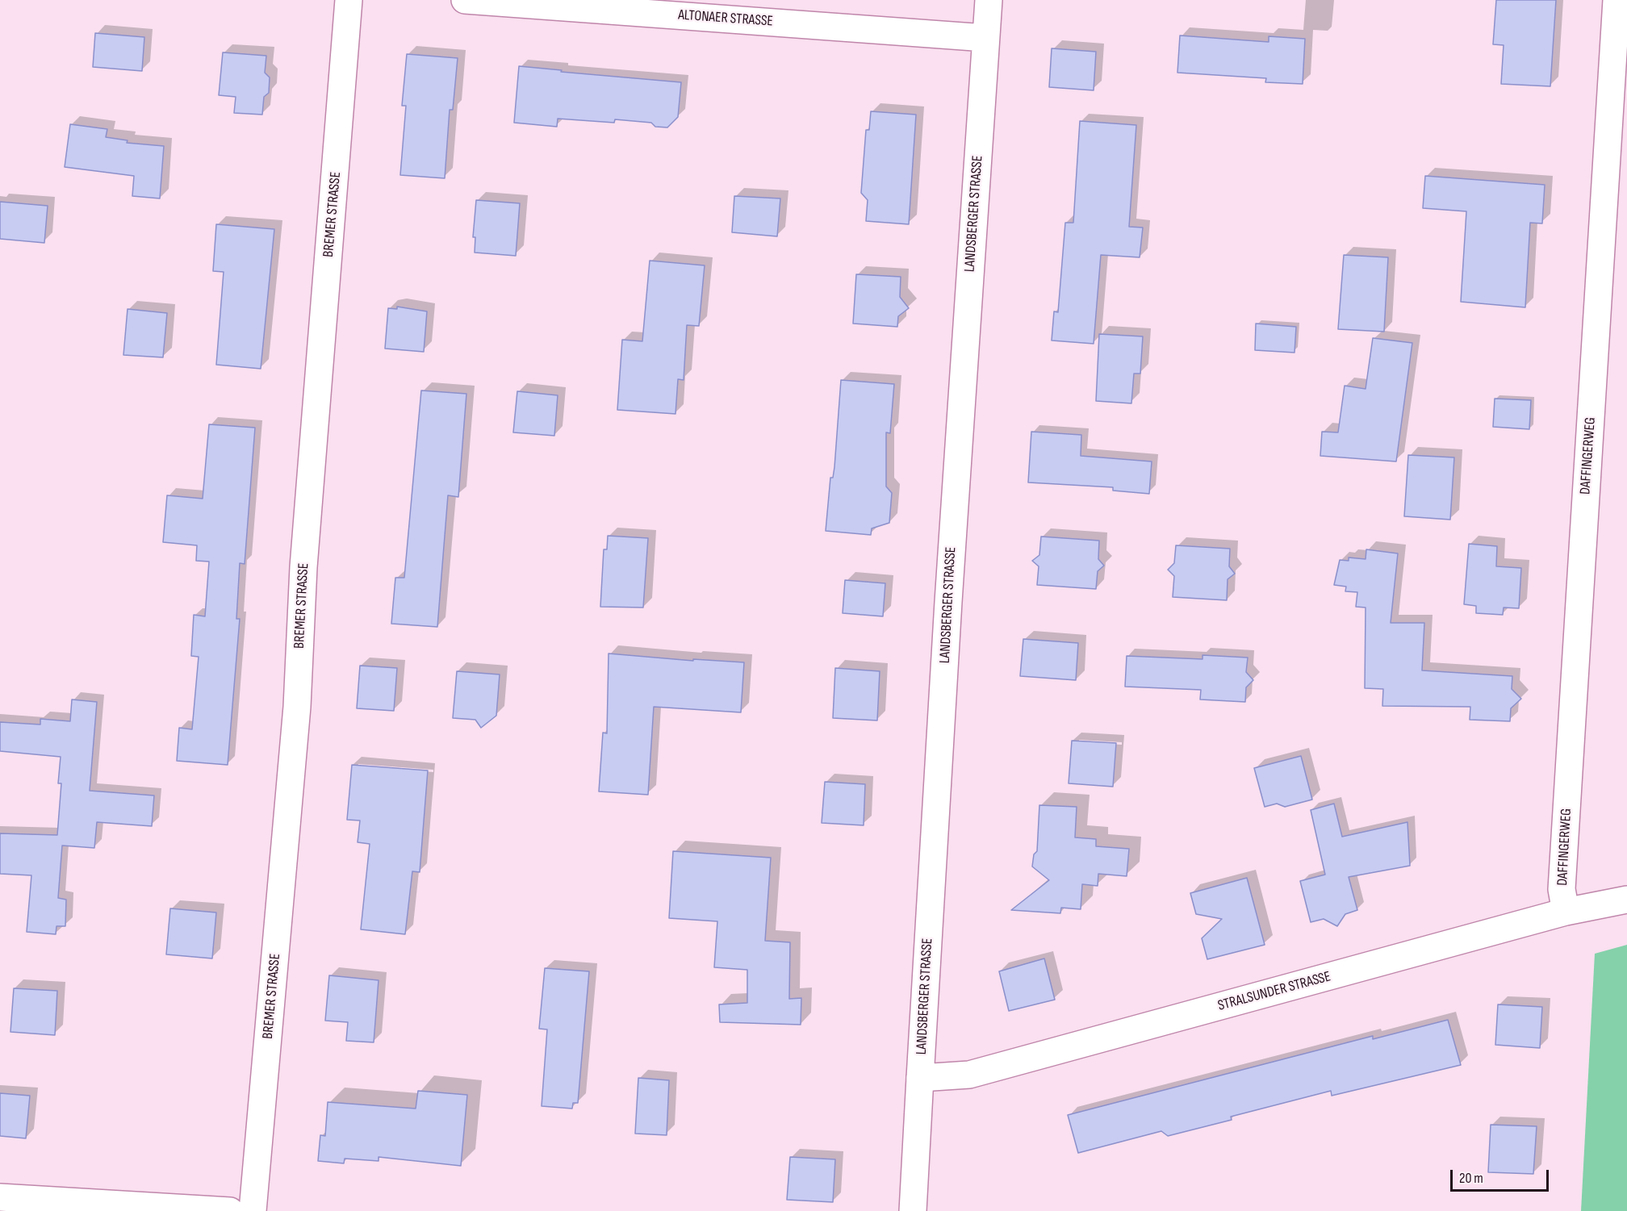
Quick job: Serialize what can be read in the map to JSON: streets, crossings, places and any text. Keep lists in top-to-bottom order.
{
  "streets": {
    "street": [
      "ALTONAER STRASSE",
      "LANDSBERGER STRASSE",
      "BREMER STRASSE",
      "DAFFINGERWEG",
      "STRALSUNDER STRASSE"
    ]
  },
  "crossings": [
    ["ALTONAER STRASSE", "LANDSBERGER STRASSE"],
    ["LANDSBERGER STRASSE", "STRALSUNDER STRASSE"],
    ["DAFFINGERWEG", "STRALSUNDER STRASSE"]
  ],
  "scale_bar": "20 m"
}
